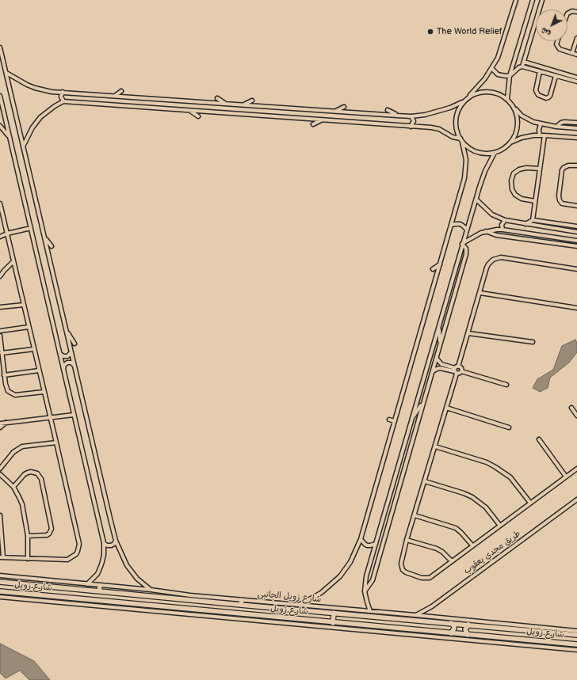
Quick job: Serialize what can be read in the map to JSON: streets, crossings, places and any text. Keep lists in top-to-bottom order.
{
  "streets": {
    "main road": ["شارع زويل"],
    "street": ["طريق مجدي يعقوب", "شارع زويل الجانبى"]
  },
  "crossings": [
    ["طريق مجدي يعقوب", "شارع زويل الجانبى"],
    ["شارع زويل", "شارع زويل الجانبى"]
  ],
  "places": ["The World Relief"],
  "north": "bottom left"
}
